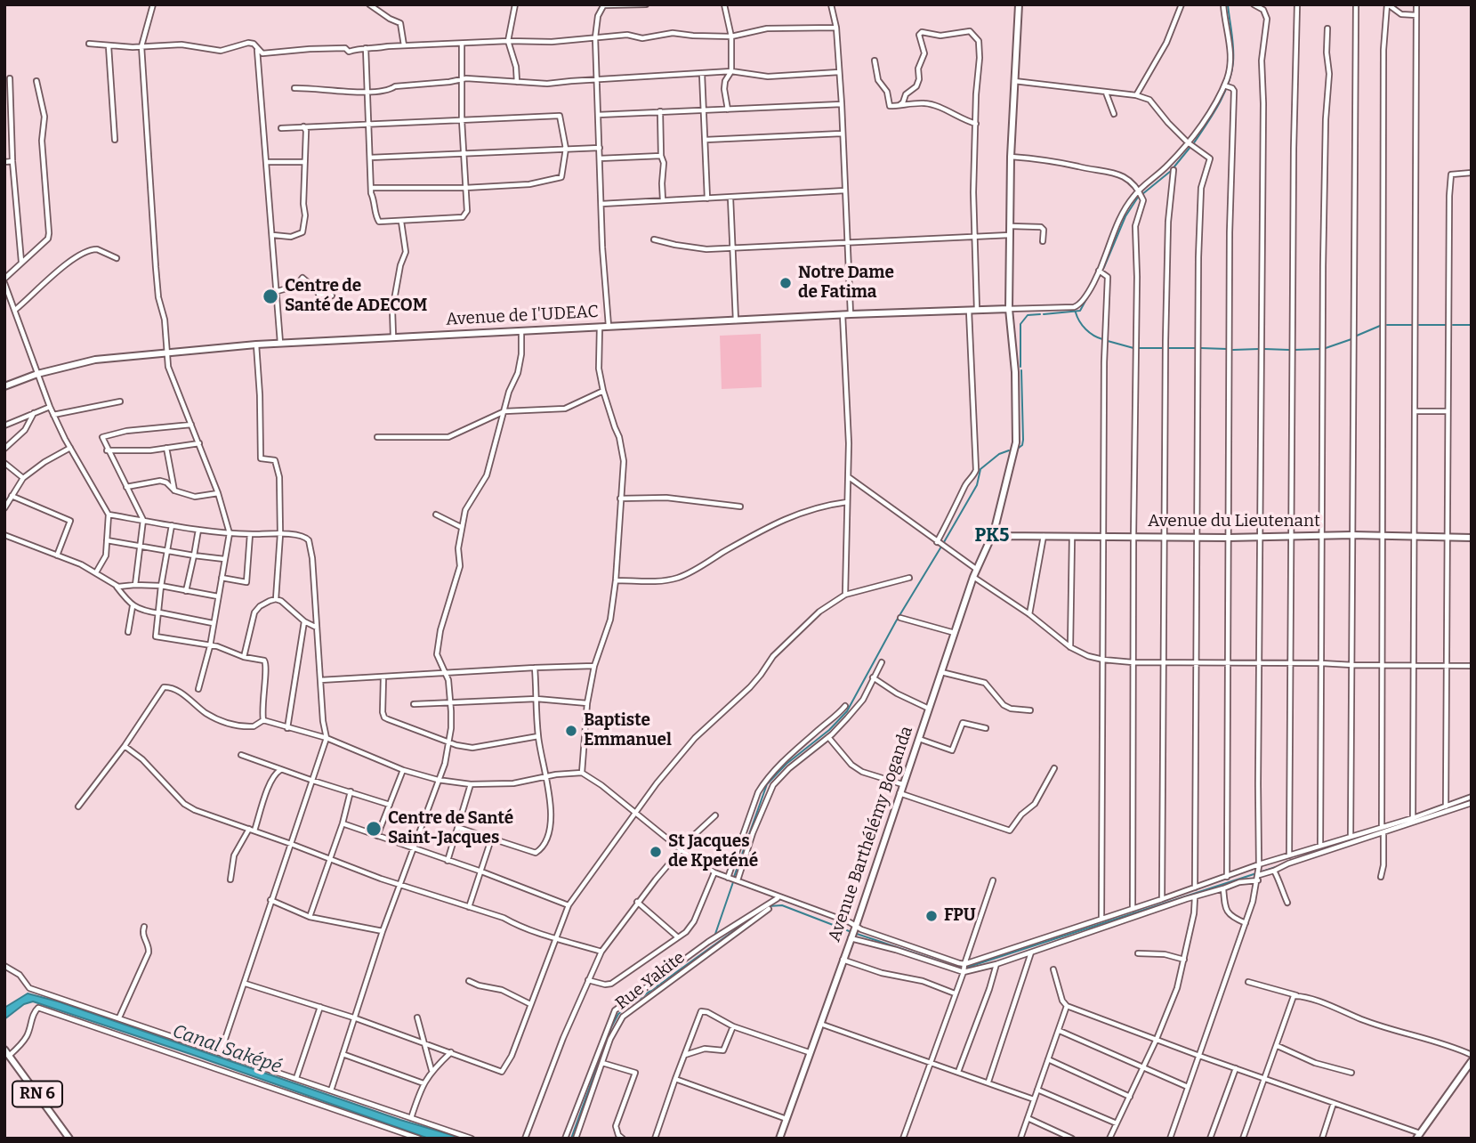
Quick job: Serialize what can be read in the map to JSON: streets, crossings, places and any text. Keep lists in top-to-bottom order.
{
  "streets": {
    "main road": [
      "Avenue de I'UDEAC",
      "Avenue du Lieutenant",
      "Avenue Barthélémy Boganda",
      "RN 6"
    ],
    "street": ["Rue Yakite"]
  },
  "crossings": [
    ["Avenue de I'UDEAC", "Avenue Barthélémy Boganda"],
    ["Avenue du Lieutenant", "Avenue Barthélémy Boganda"]
  ],
  "districts": ["PK5"],
  "water": ["Canal Saképé"],
  "places": [
    "Notre Dame de Fatima",
    "Centre de Santé de ADECOM",
    "Baptiste Emmanuel",
    "Centre de Santé Saint-Jacques",
    "St Jacques de Kpeténé",
    "FPU"
  ]
}
